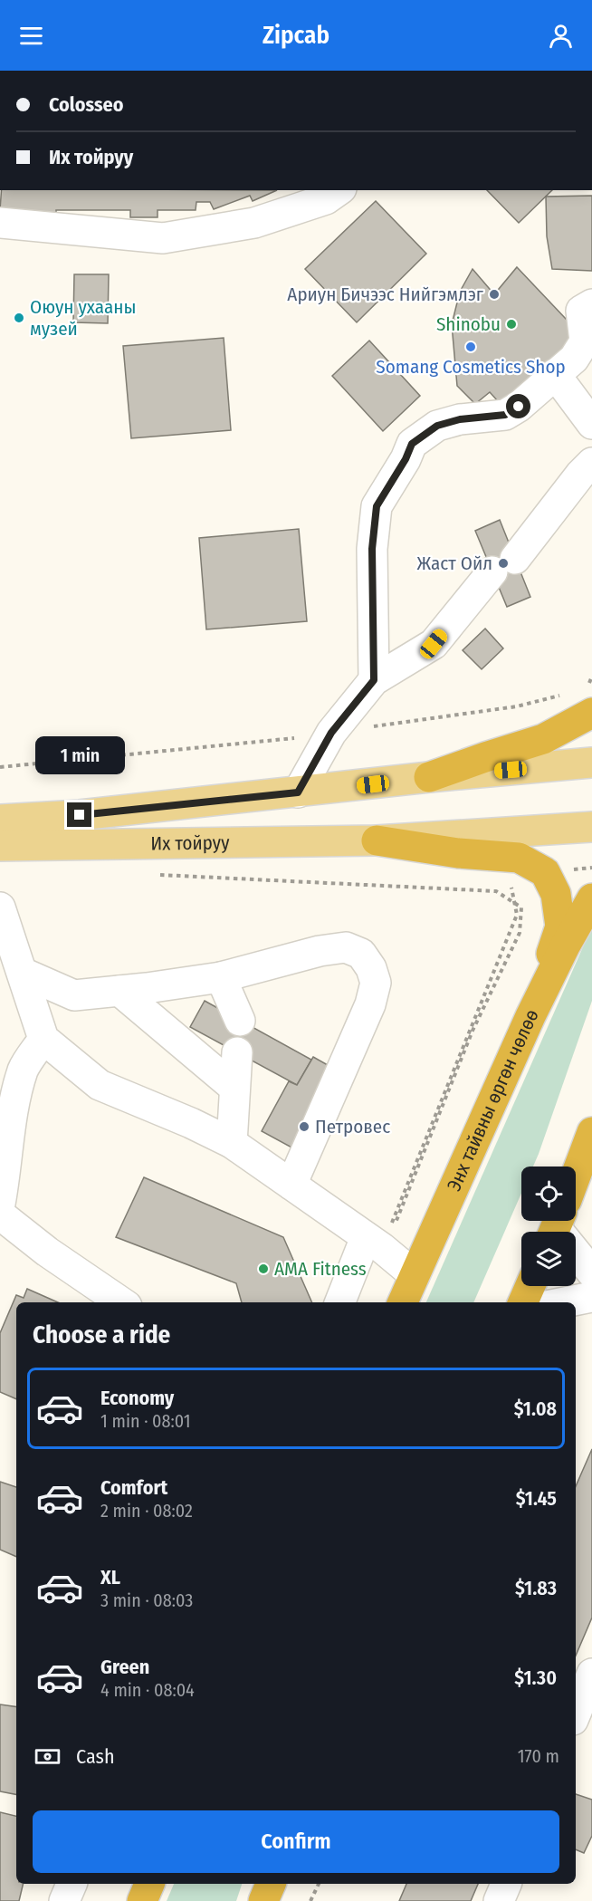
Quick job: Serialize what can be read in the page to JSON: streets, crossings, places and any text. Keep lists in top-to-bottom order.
{
  "streets": {
    "highway": ["Энх тайвны өргөн чөлөө"],
    "main road": ["Их тойруу"]
  },
  "places": [
    "Ариун Бичээс Нийгэмлэг",
    "Оюун ухааны музей",
    "Shinobu",
    "Somang Cosmetics Shop",
    "Жаст Ойл",
    "Петровес",
    "AMA Fitness"
  ],
  "page": {
    "header": "Zipcab",
    "banner": ["Colosseo", "Их тойруу"],
    "bubble": "1 min",
    "heading": "Choose a ride",
    "list": [
      {
        "name": "Economy",
        "note": "1 min · 08:01",
        "value": "$1.08"
      },
      {
        "name": "Comfort",
        "note": "2 min · 08:02",
        "value": "$1.45"
      },
      {
        "name": "XL",
        "note": "3 min · 08:03",
        "value": "$1.83"
      },
      {
        "name": "Green",
        "note": "4 min · 08:04",
        "value": "$1.30"
      }
    ],
    "pay": ["Cash", "170 m"],
    "buttons": "Confirm"
  }
}
